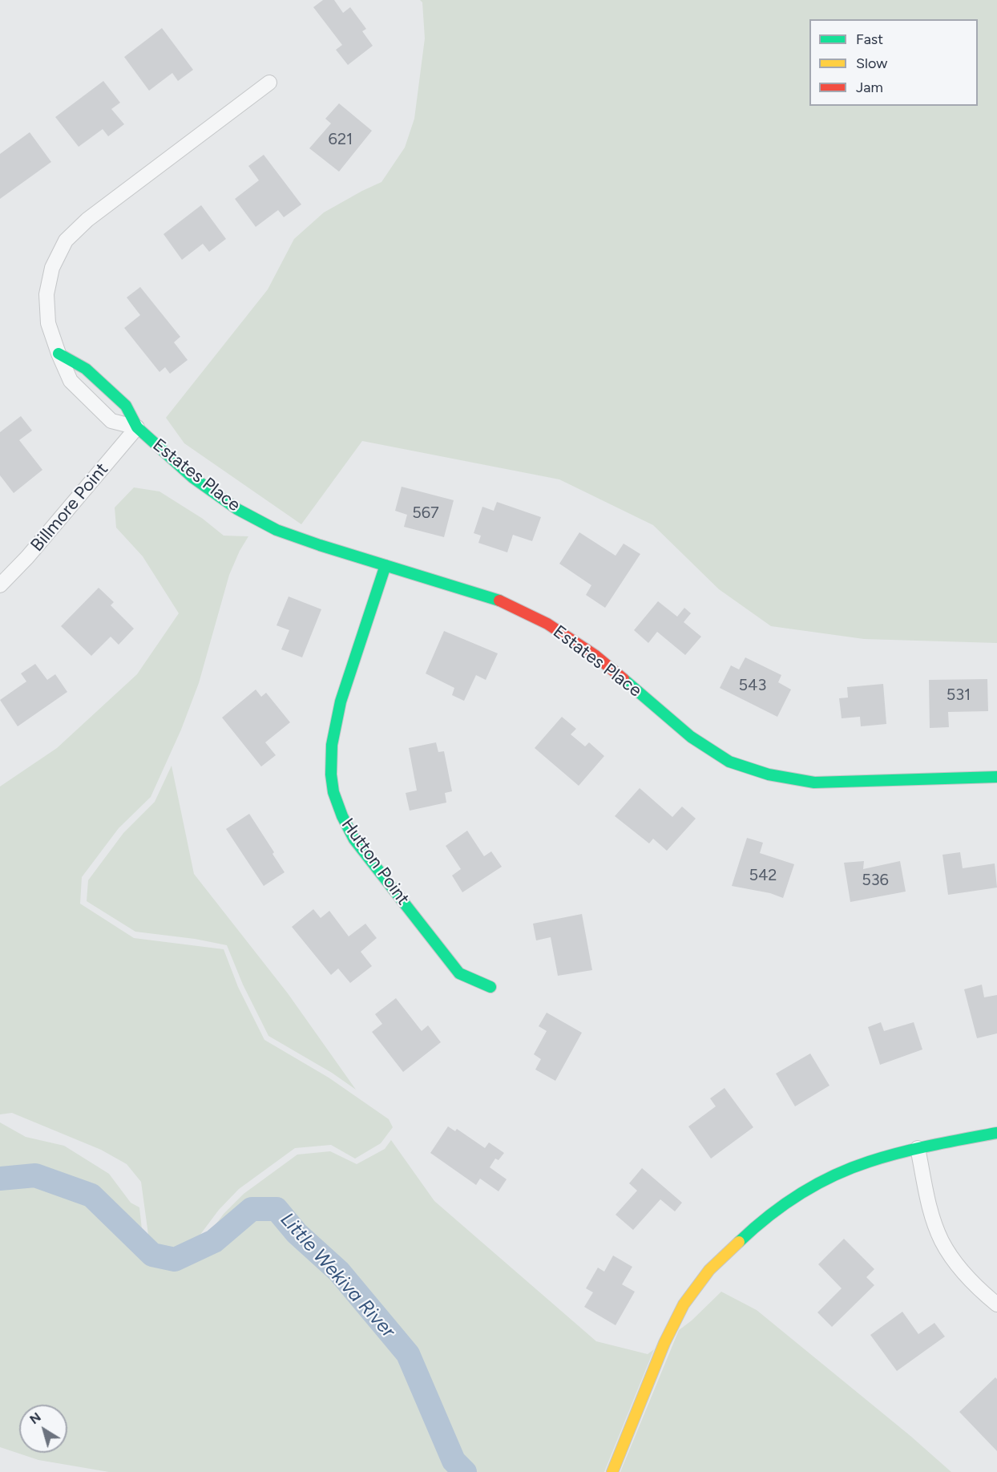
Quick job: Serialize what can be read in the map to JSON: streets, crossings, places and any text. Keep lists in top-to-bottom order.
{
  "streets": {
    "street": ["Estates Place", "Billmore Point", "Hutton Point"]
  },
  "crossings": [
    ["Estates Place", "Billmore Point"],
    ["Estates Place", "Hutton Point"]
  ],
  "water": ["Little Wekiva River"],
  "house_numbers": [
    "621",
    "567",
    "543",
    "531",
    "542",
    "536"
  ],
  "legend": ["Fast", "Slow", "Jam"],
  "north": "top left"
}
